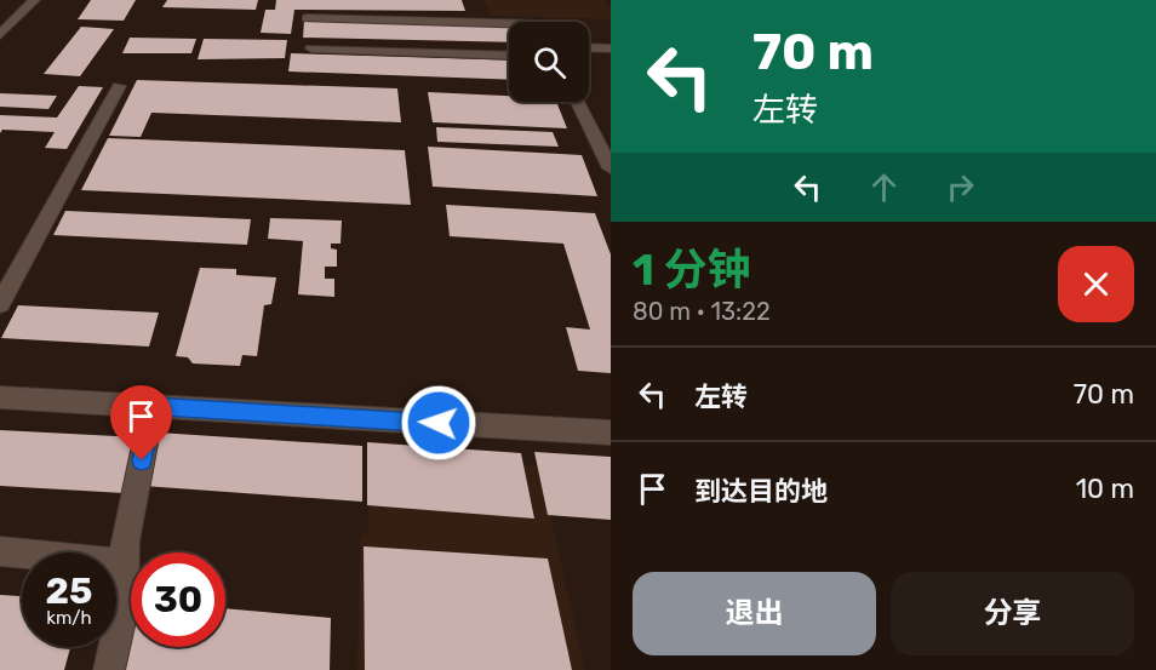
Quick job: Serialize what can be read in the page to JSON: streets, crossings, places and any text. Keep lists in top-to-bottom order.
{
  "page": {
    "turn": ["70 m", "左转"],
    "heading": ["1 分钟", "80 m · 13:22"],
    "list": [
      {
        "name": "左转",
        "value": "70 m"
      },
      {
        "name": "到达目的地",
        "value": "10 m"
      }
    ],
    "speed": "25 km/h",
    "limit": "30",
    "buttons": ["退出", "分享"]
  }
}
